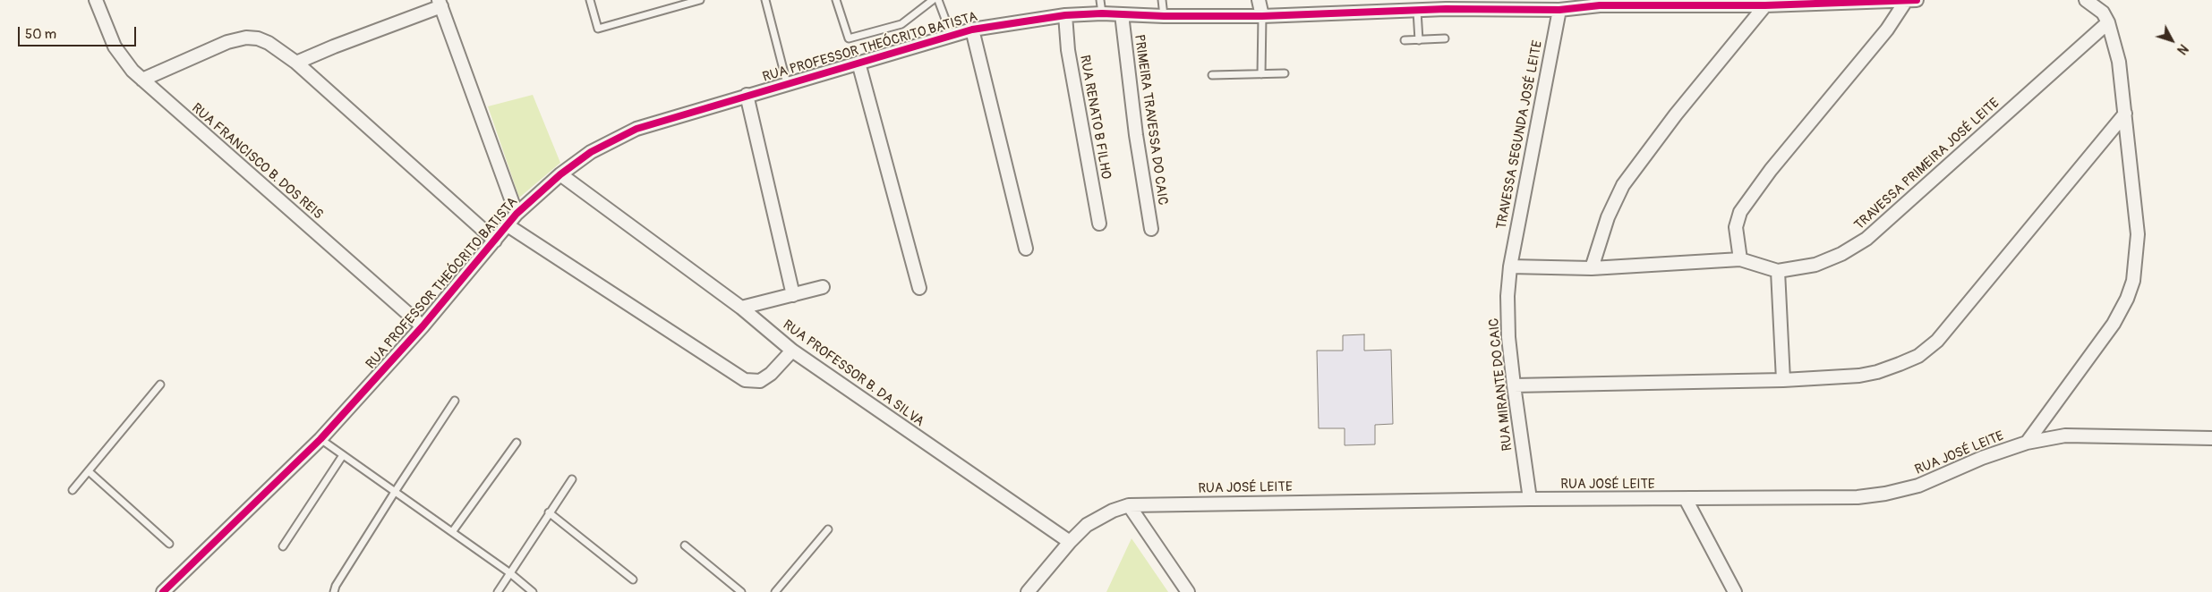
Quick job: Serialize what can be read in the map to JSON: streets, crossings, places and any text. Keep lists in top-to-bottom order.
{
  "streets": {
    "street": [
      "RUA PROFESSOR THEÓCRITO BATISTA",
      "RUA RENATO B FILHO",
      "PRIMEIRA TRAVESSA DO CAIC",
      "TRAVESSA SEGUNDA JOSÉ LEITE",
      "RUA FRANCISCO B. DOS REIS",
      "TRAVESSA PRIMEIRA JOSÉ LEITE",
      "RUA PROFESSOR B. DA SILVA",
      "RUA MIRANTE DO CAIC",
      "RUA JOSÉ LEITE"
    ]
  },
  "crossings": [
    ["RUA PROFESSOR THEÓCRITO BATISTA", "RUA RENATO B FILHO"],
    ["RUA PROFESSOR THEÓCRITO BATISTA", "PRIMEIRA TRAVESSA DO CAIC"],
    ["RUA PROFESSOR THEÓCRITO BATISTA", "TRAVESSA SEGUNDA JOSÉ LEITE"],
    ["RUA PROFESSOR THEÓCRITO BATISTA", "RUA FRANCISCO B. DOS REIS"],
    ["RUA PROFESSOR THEÓCRITO BATISTA", "RUA PROFESSOR B. DA SILVA"],
    ["TRAVESSA SEGUNDA JOSÉ LEITE", "TRAVESSA PRIMEIRA JOSÉ LEITE"],
    ["TRAVESSA SEGUNDA JOSÉ LEITE", "RUA MIRANTE DO CAIC"],
    ["TRAVESSA PRIMEIRA JOSÉ LEITE", "RUA MIRANTE DO CAIC"],
    ["RUA PROFESSOR B. DA SILVA", "RUA JOSÉ LEITE"],
    ["RUA MIRANTE DO CAIC", "RUA JOSÉ LEITE"]
  ],
  "scale_bar": "50 m",
  "north": "bottom right"
}
